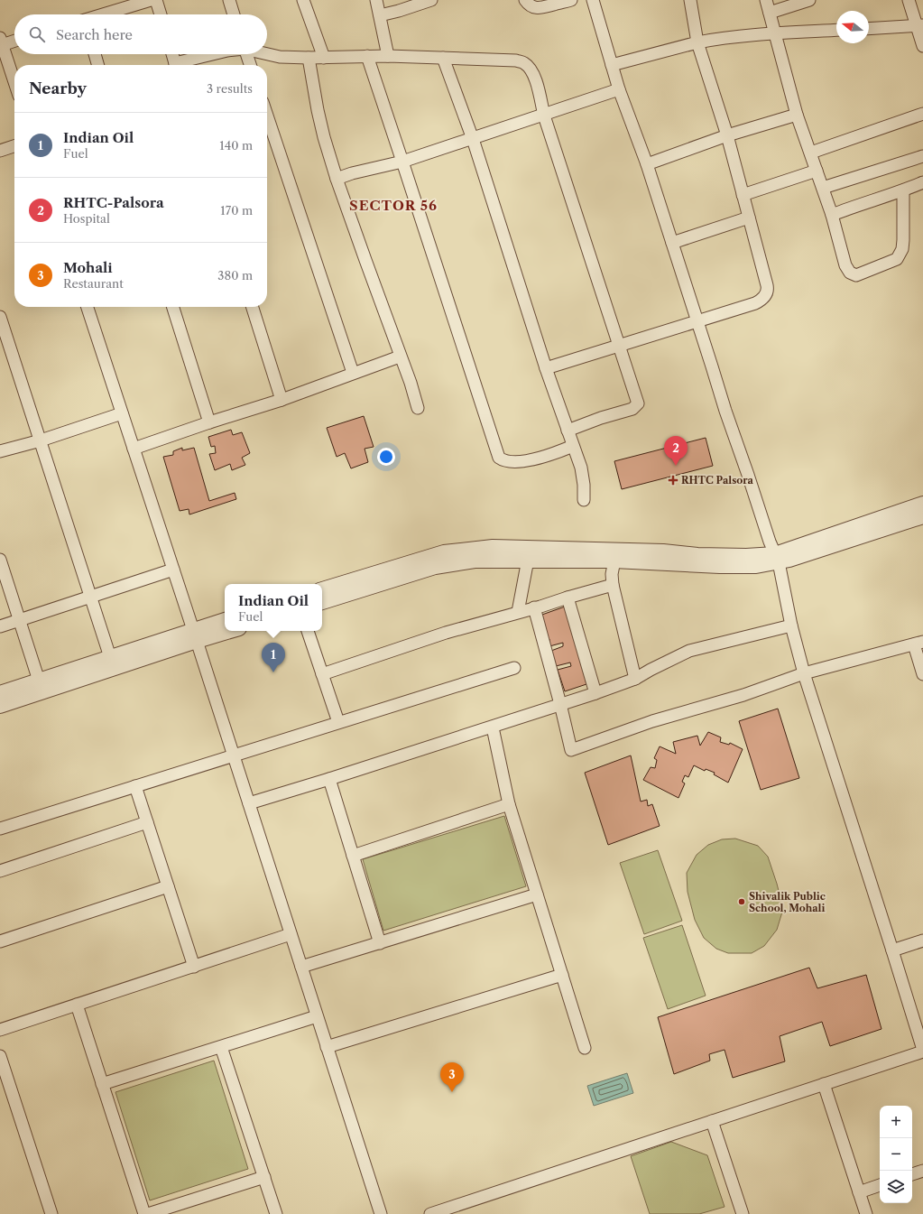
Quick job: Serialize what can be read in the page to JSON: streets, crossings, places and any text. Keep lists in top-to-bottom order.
{
  "districts": ["SECTOR 56"],
  "places": {
    "health": ["RHTC Palsora"],
    "other": ["Shivalik Public School, Mohali"]
  },
  "north": "left",
  "page": {
    "search": "Search here",
    "heading": ["Nearby", "3 results"],
    "list": [
      {
        "mark": "1",
        "name": "Indian Oil",
        "note": "Fuel",
        "value": "140 m"
      },
      {
        "mark": "2",
        "name": "RHTC-Palsora",
        "note": "Hospital",
        "value": "170 m"
      },
      {
        "mark": "3",
        "name": "Mohali",
        "note": "Restaurant",
        "value": "380 m"
      }
    ],
    "pins": ["2", "1", "3"],
    "popup": ["Indian Oil", "Fuel"],
    "map_buttons": ["+", "−"]
  }
}
